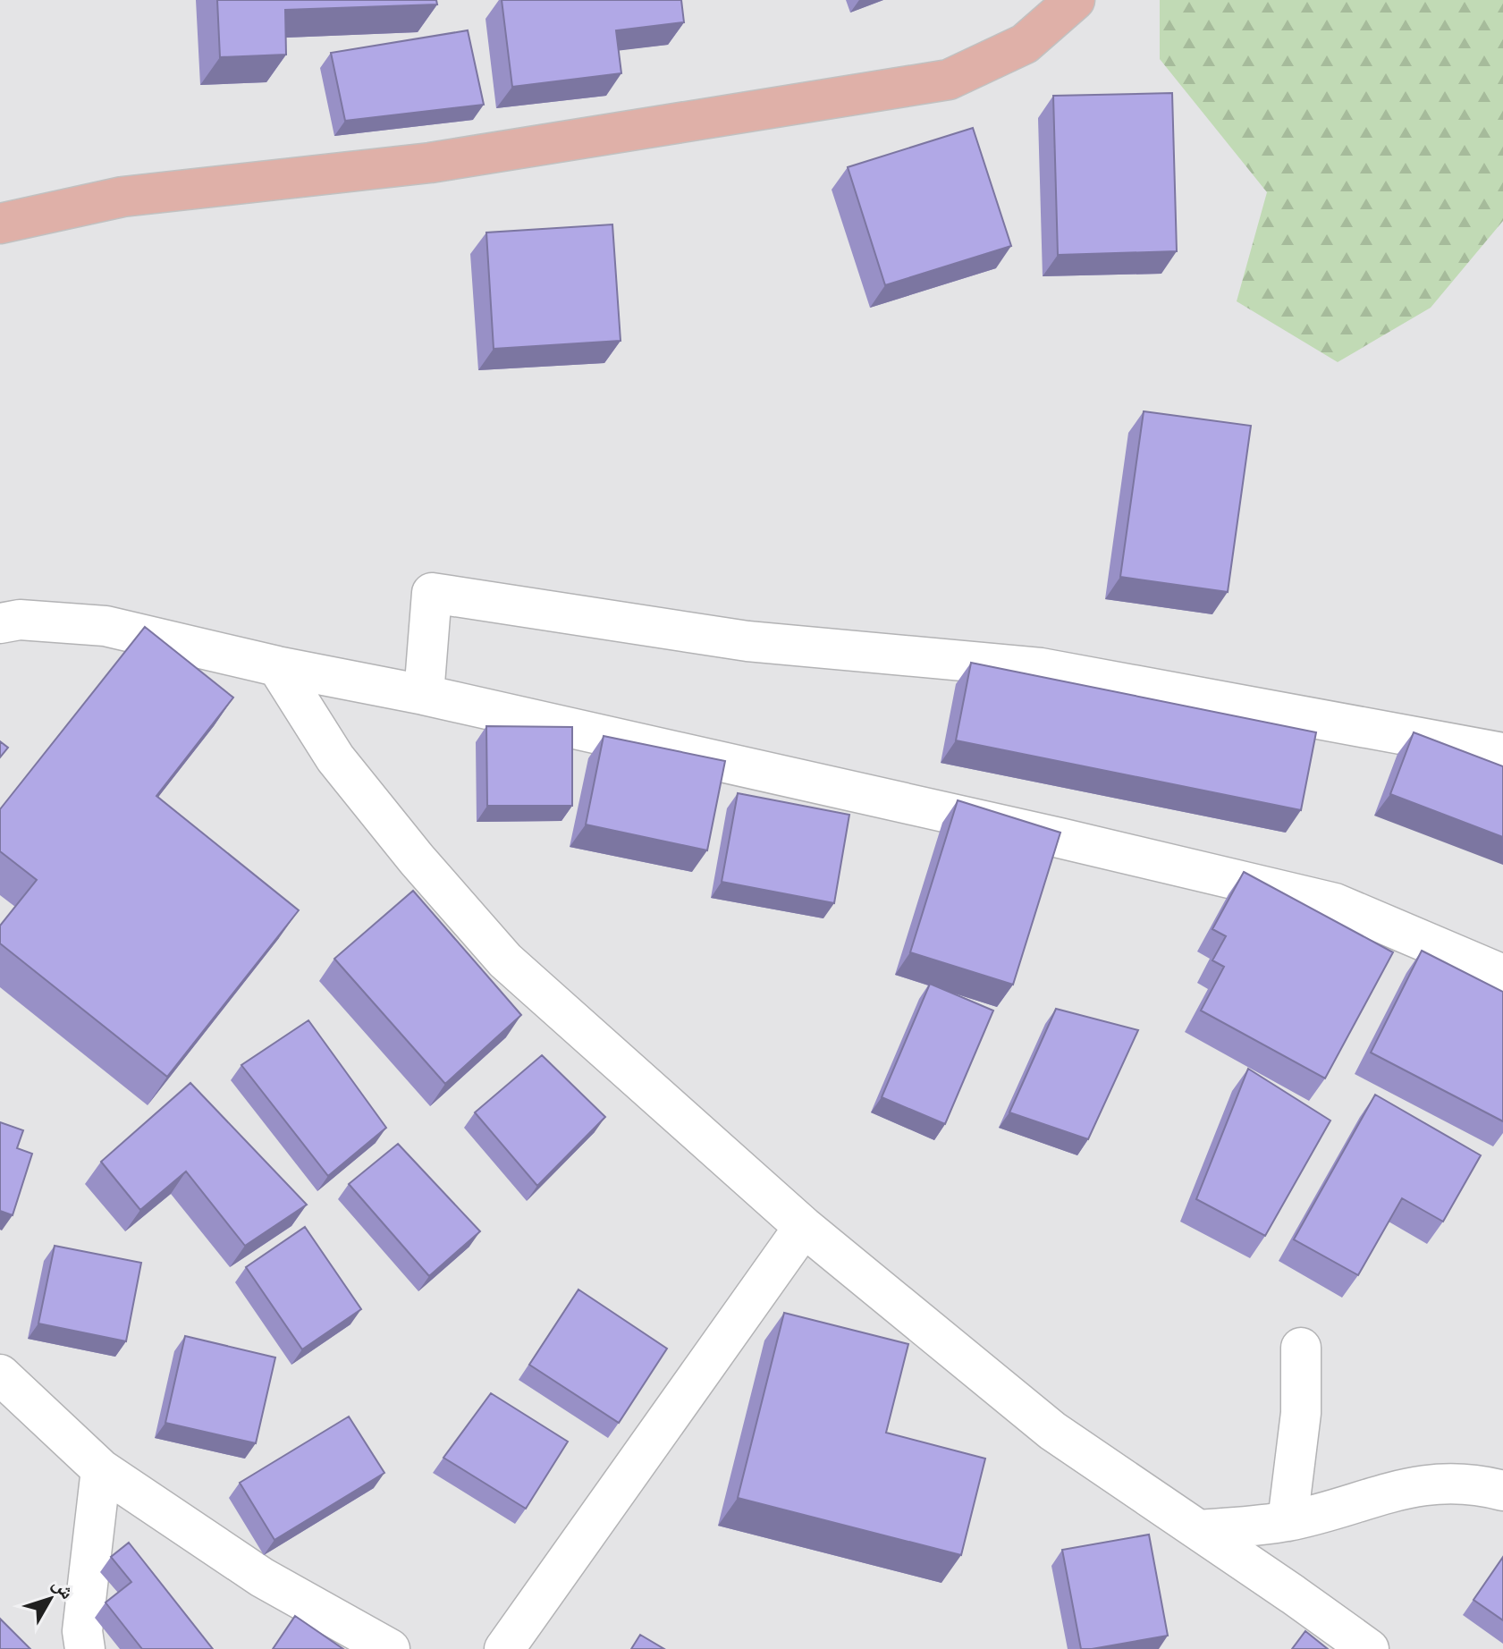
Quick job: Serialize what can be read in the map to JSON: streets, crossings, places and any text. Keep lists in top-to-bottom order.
{
  "north": "top right"
}
